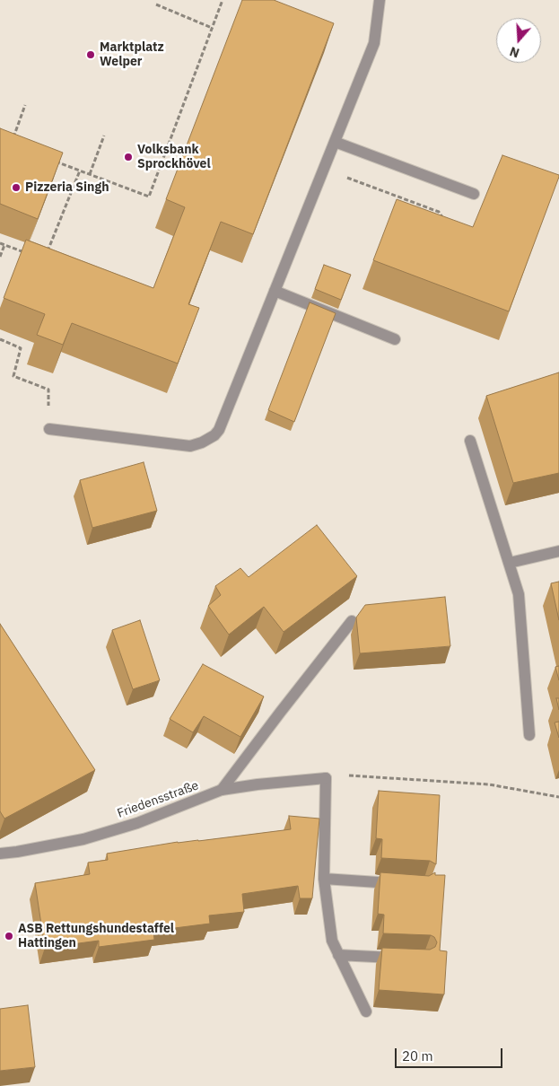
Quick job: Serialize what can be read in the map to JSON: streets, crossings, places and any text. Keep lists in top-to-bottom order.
{
  "streets": {
    "street": ["Friedensstraße"]
  },
  "places": [
    "Marktplatz Welper",
    "Volksbank Sprockhövel",
    "Pizzeria Singh",
    "ASB Rettungshundestaffel Hattingen"
  ],
  "scale_bar": "20 m",
  "north": "bottom"
}
